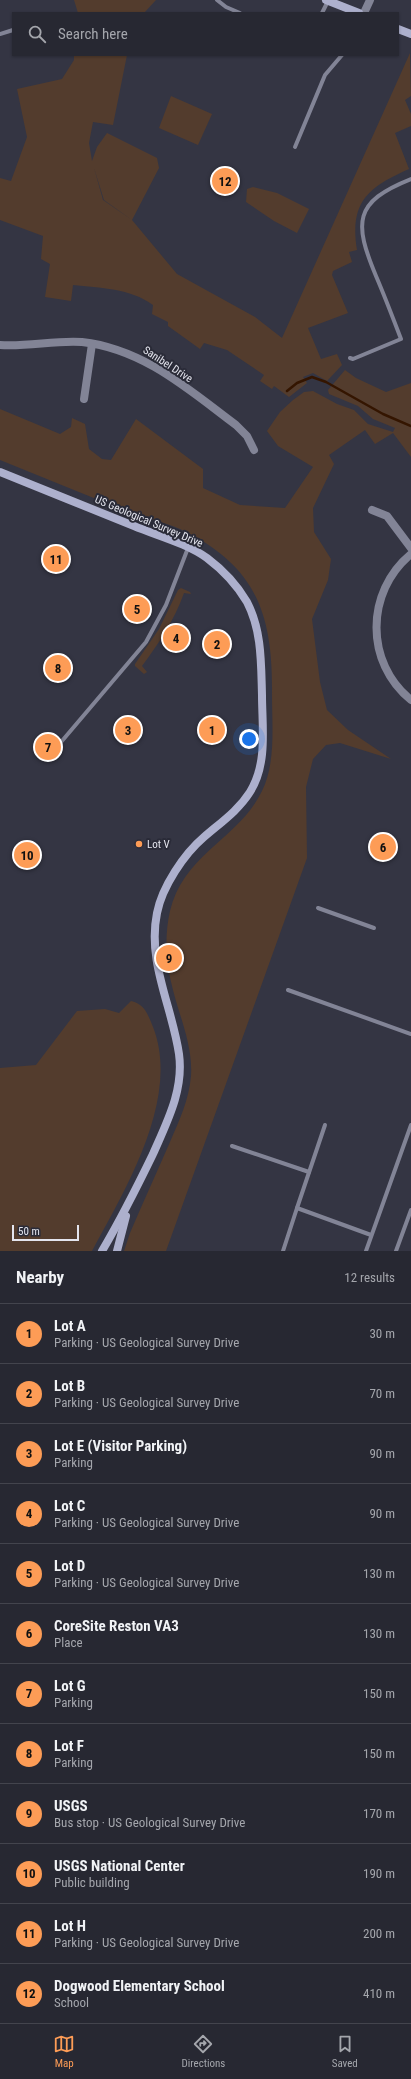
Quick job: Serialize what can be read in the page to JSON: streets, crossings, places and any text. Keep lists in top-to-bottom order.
{
  "streets": {
    "street": ["Sanibel Drive", "US Geological Survey Drive"]
  },
  "places": ["Lot V"],
  "scale_bar": "50 m",
  "page": {
    "search": "Search here",
    "pins": [
      "12",
      "11",
      "5",
      "4",
      "2",
      "8",
      "1",
      "3",
      "7",
      "6",
      "10",
      "9"
    ],
    "scale": "50 m",
    "heading": ["Nearby", "12 results"],
    "list": [
      {
        "mark": "1",
        "name": "Lot A",
        "note": "Parking · US Geological Survey Drive",
        "value": "30 m"
      },
      {
        "mark": "2",
        "name": "Lot B",
        "note": "Parking · US Geological Survey Drive",
        "value": "70 m"
      },
      {
        "mark": "3",
        "name": "Lot E (Visitor Parking)",
        "note": "Parking",
        "value": "90 m"
      },
      {
        "mark": "4",
        "name": "Lot C",
        "note": "Parking · US Geological Survey Drive",
        "value": "90 m"
      },
      {
        "mark": "5",
        "name": "Lot D",
        "note": "Parking · US Geological Survey Drive",
        "value": "130 m"
      },
      {
        "mark": "6",
        "name": "CoreSite Reston VA3",
        "note": "Place",
        "value": "130 m"
      },
      {
        "mark": "7",
        "name": "Lot G",
        "note": "Parking",
        "value": "150 m"
      },
      {
        "mark": "8",
        "name": "Lot F",
        "note": "Parking",
        "value": "150 m"
      },
      {
        "mark": "9",
        "name": "USGS",
        "note": "Bus stop · US Geological Survey Drive",
        "value": "170 m"
      },
      {
        "mark": "10",
        "name": "USGS National Center",
        "note": "Public building",
        "value": "190 m"
      },
      {
        "mark": "11",
        "name": "Lot H",
        "note": "Parking · US Geological Survey Drive",
        "value": "200 m"
      },
      {
        "mark": "12",
        "name": "Dogwood Elementary School",
        "note": "School",
        "value": "410 m"
      }
    ],
    "nav": ["Map", "Directions", "Saved"]
  }
}
